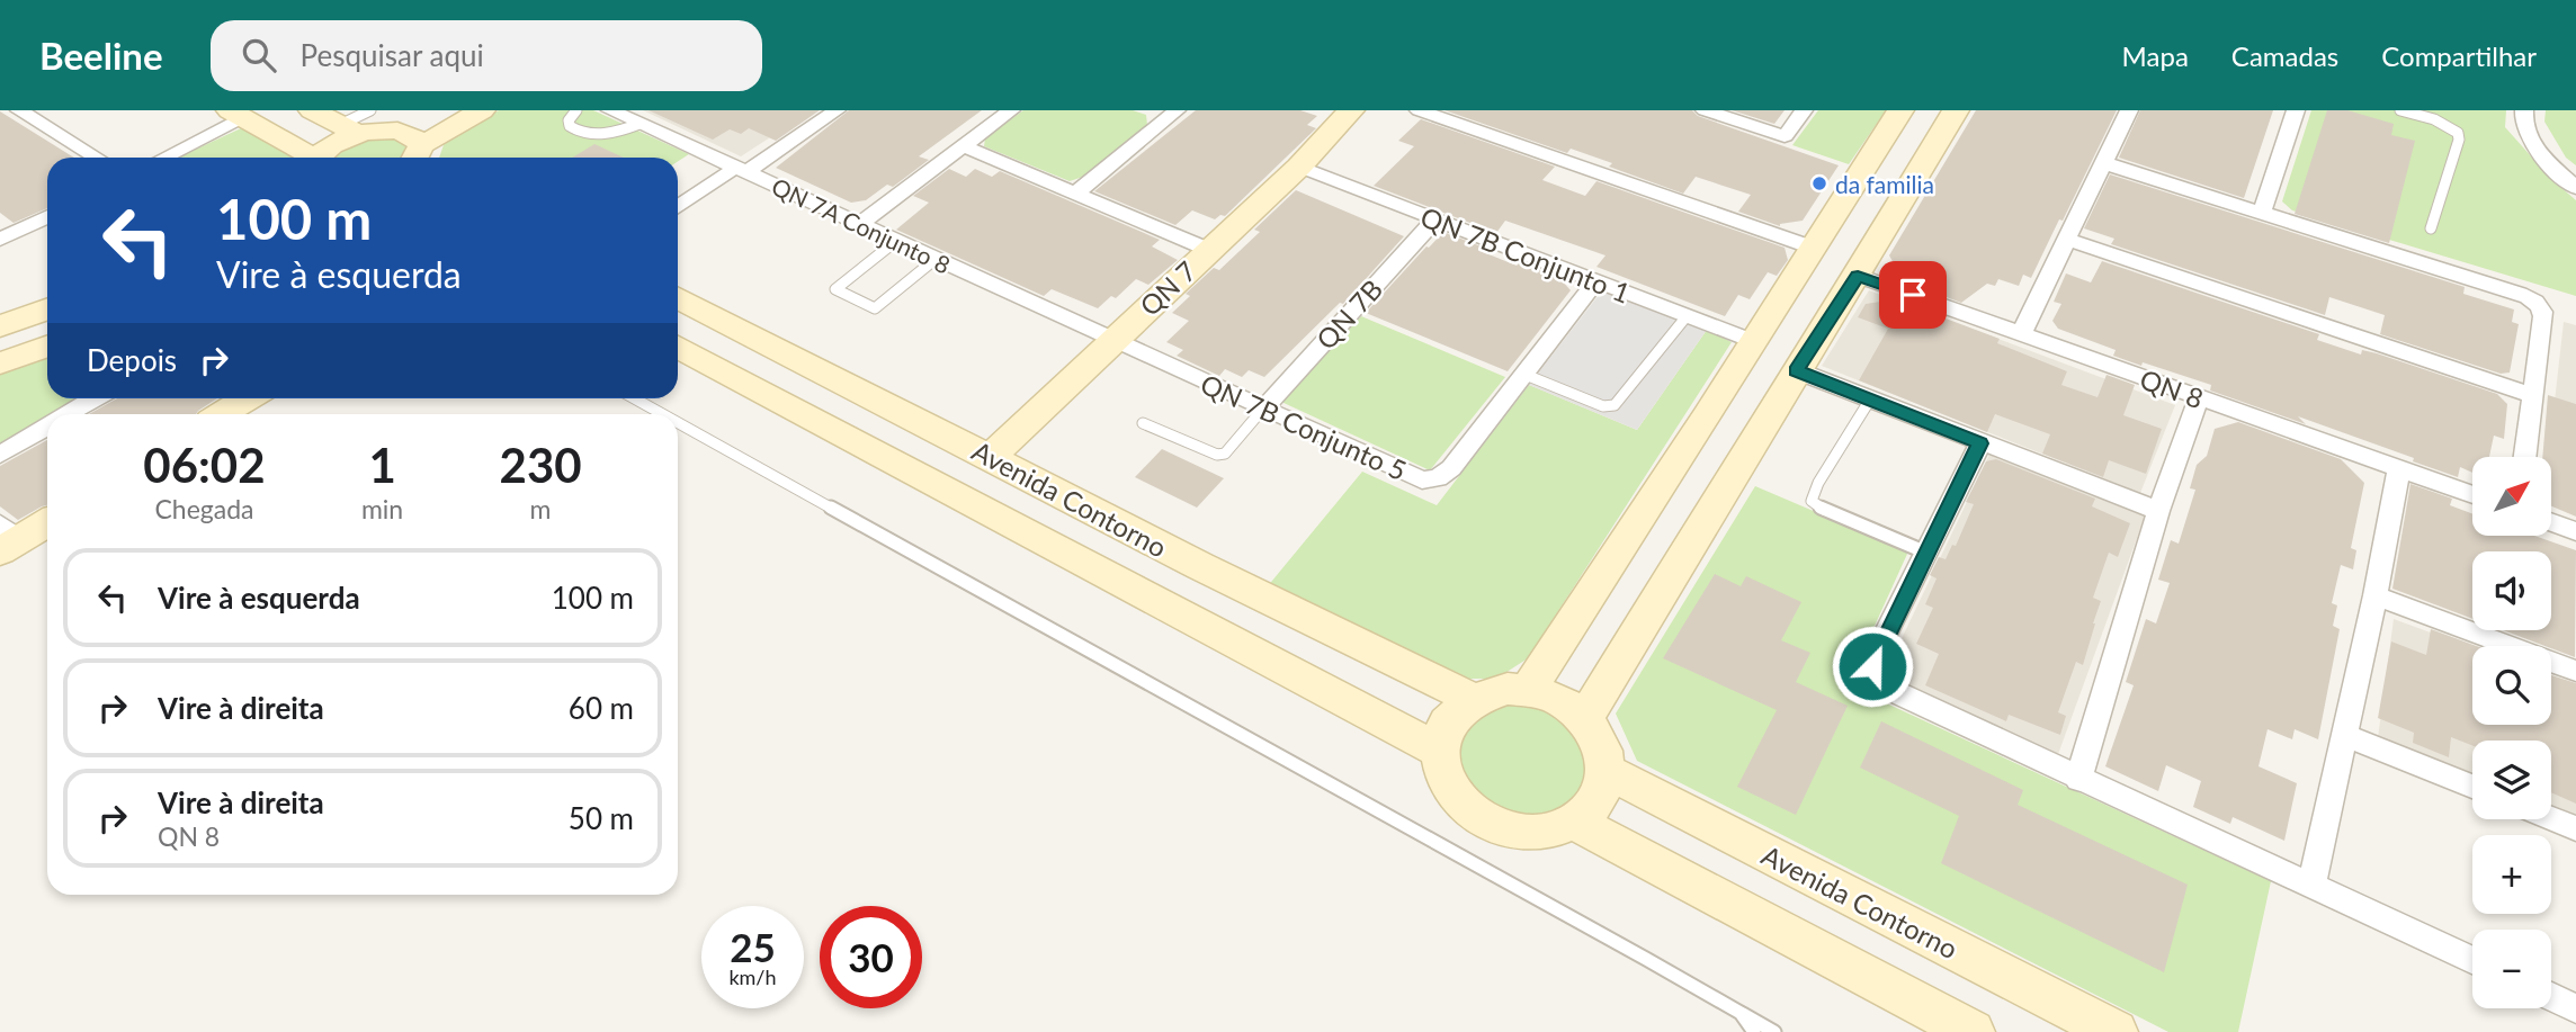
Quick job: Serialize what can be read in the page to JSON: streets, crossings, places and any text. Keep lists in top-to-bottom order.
{
  "streets": {
    "main road": ["QN 7", "Avenida Contorno"],
    "street": [
      "QN 7A Conjunto 8",
      "QN 7B Conjunto 1",
      "QN 7B",
      "QN 8",
      "QN 7B Conjunto 5"
    ]
  },
  "crossings": [
    ["QN 7A Conjunto 8", "QN 7"],
    ["QN 7A Conjunto 8", "QN 7B Conjunto 5"],
    ["QN 7B Conjunto 1", "QN 7"],
    ["QN 7B Conjunto 1", "QN 7B"],
    ["QN 7B Conjunto 1", "QN 7B Conjunto 5"],
    ["QN 7", "QN 7B Conjunto 5"],
    ["QN 7", "Avenida Contorno"],
    ["QN 7B", "QN 7B Conjunto 5"]
  ],
  "places": ["da familia"],
  "north": "top right",
  "page": {
    "header": "Beeline",
    "search": "Pesquisar aqui",
    "nav": ["Mapa", "Camadas", "Compartilhar"],
    "turn": ["100 m", "Vire à esquerda"],
    "then": "Depois",
    "eta": [
      "06:02",
      "Chegada",
      "1",
      "min",
      "230",
      "m"
    ],
    "map_buttons": ["+", "−"],
    "list": [
      {
        "name": "Vire à esquerda",
        "value": "100 m"
      },
      {
        "name": "Vire à direita",
        "value": "60 m"
      },
      {
        "name": "Vire à direita",
        "note": "QN 8",
        "value": "50 m"
      }
    ],
    "speed": "25 km/h",
    "limit": "30"
  }
}
